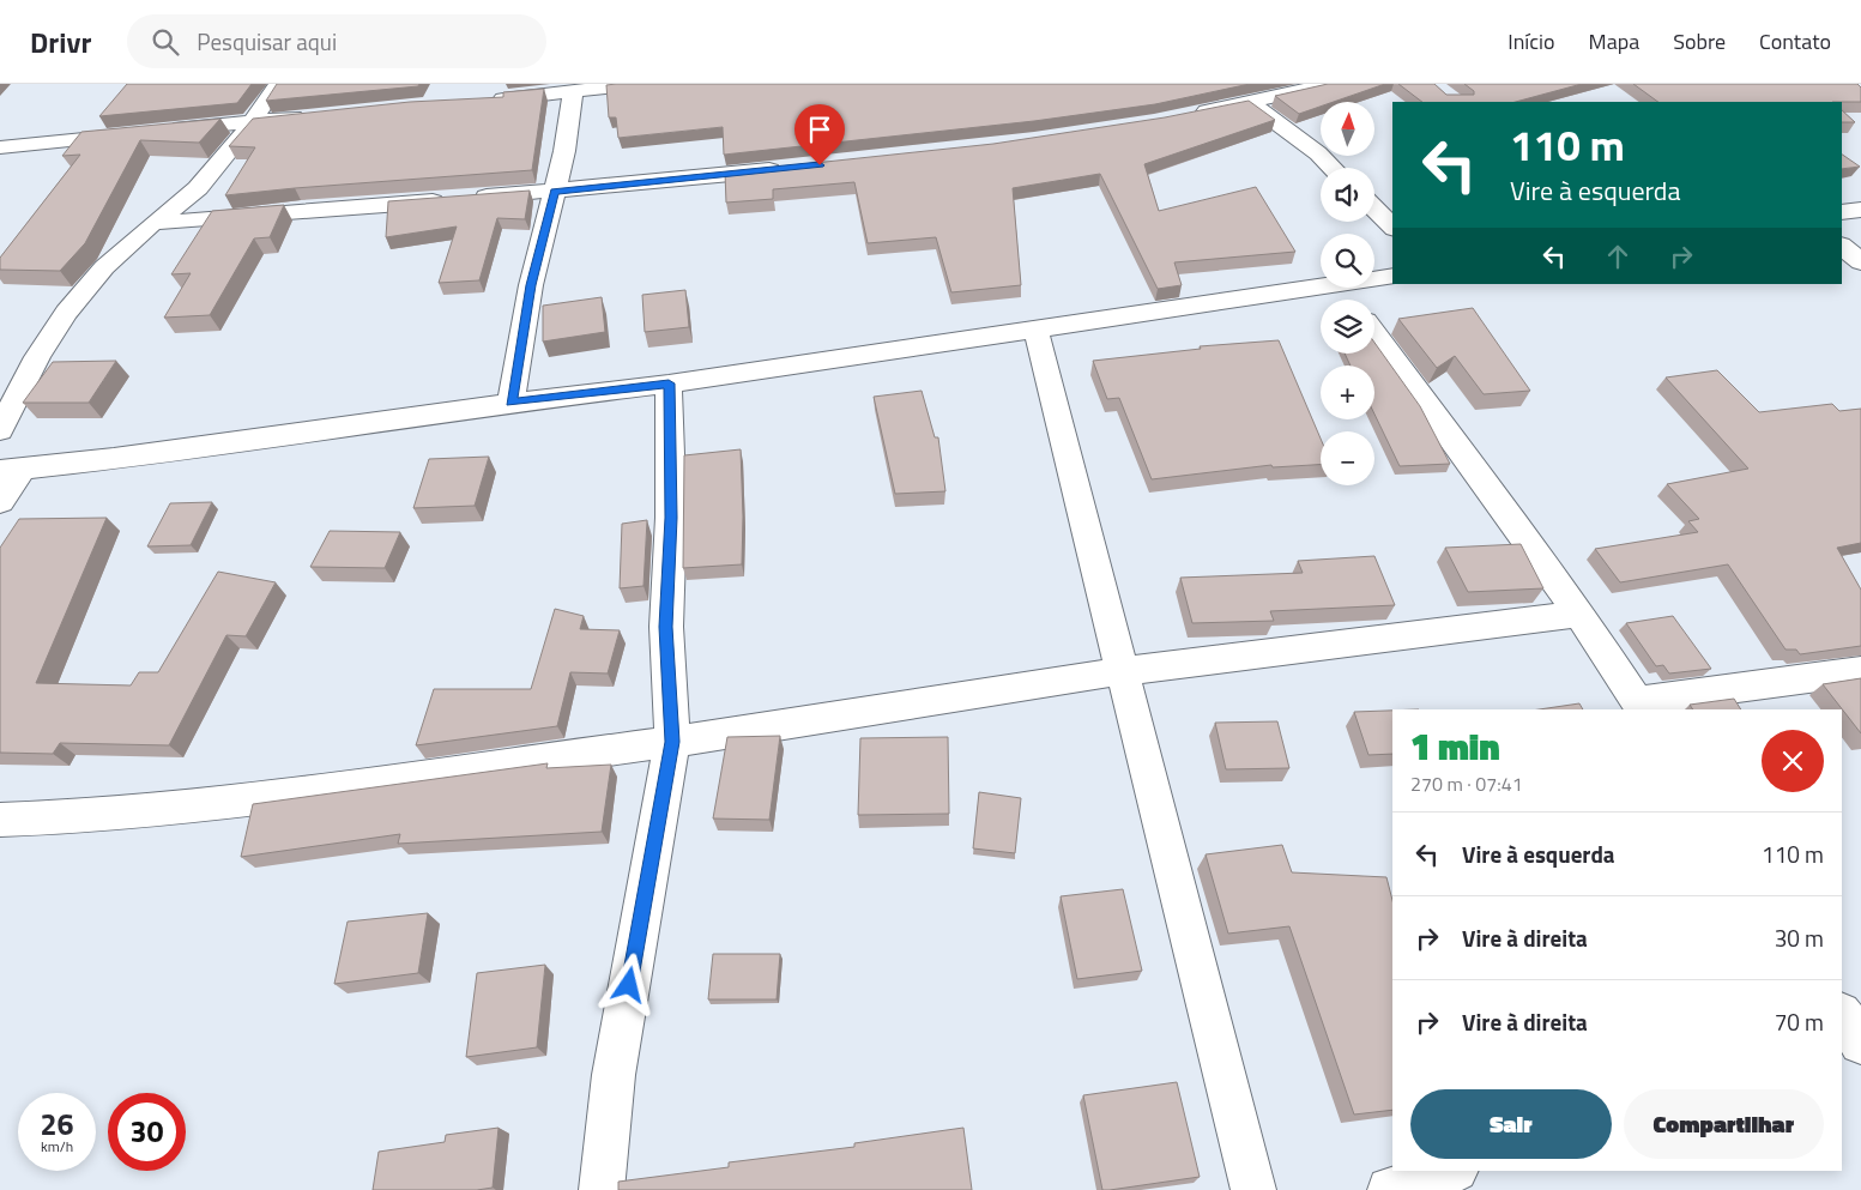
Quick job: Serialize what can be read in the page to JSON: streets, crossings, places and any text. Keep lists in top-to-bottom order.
{
  "north": "top",
  "page": {
    "header": "Drivr",
    "search": "Pesquisar aqui",
    "nav": [
      "Início",
      "Mapa",
      "Sobre",
      "Contato"
    ],
    "map_buttons": ["+", "−"],
    "turn": ["110 m", "Vire à esquerda"],
    "heading": ["1 min", "270 m · 07:41"],
    "list": [
      {
        "name": "Vire à esquerda",
        "value": "110 m"
      },
      {
        "name": "Vire à direita",
        "value": "30 m"
      },
      {
        "name": "Vire à direita",
        "value": "70 m"
      }
    ],
    "buttons": ["Sair", "Compartilhar"],
    "speed": "26 km/h",
    "limit": "30"
  }
}
